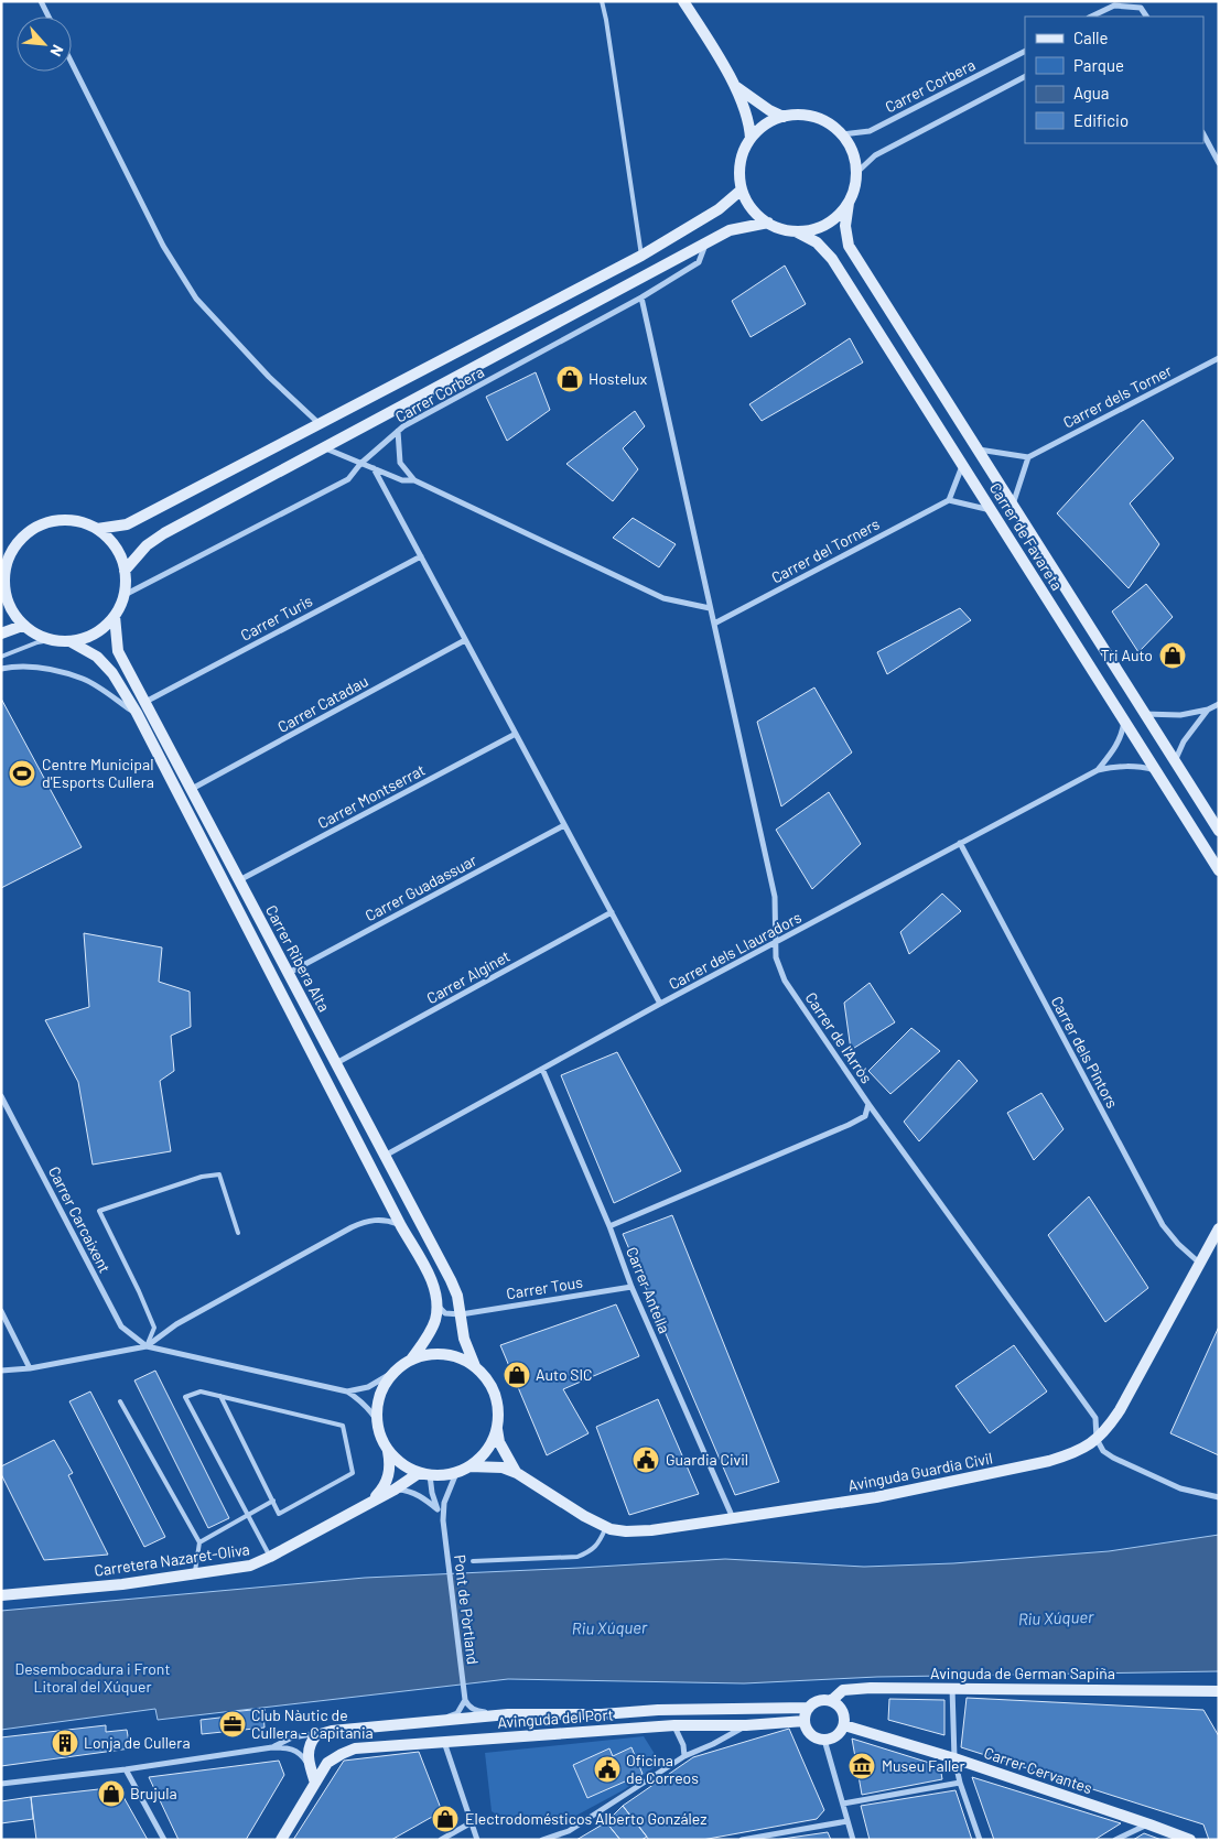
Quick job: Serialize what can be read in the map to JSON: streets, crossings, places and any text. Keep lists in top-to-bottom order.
{
  "streets": {
    "street": [
      "Carrer Corbera",
      "Carrer dels Torner",
      "Carrer de Favareta",
      "Carrer del Torners",
      "Carrer Turis",
      "Carrer Catadau",
      "Carrer Montserrat",
      "Carrer Guadassuar",
      "Carrer dels Llauradors",
      "Carrer Ribera Alta",
      "Carrer Alginet",
      "Carrer de l'Arròs",
      "Carrer dels Pintors",
      "Carrer Carcaixent",
      "Carrer Tous",
      "Carrer Antella",
      "Avinguda Guardia Civil",
      "Carretera Nazaret-Oliva",
      "Pont de Pòrtland",
      "Avinguda de German Sapiña",
      "Avinguda del Port",
      "Carrer Cervantes"
    ]
  },
  "crossings": [
    ["Carrer Corbera", "Carrer de Favareta"],
    ["Carrer Corbera", "Carrer Ribera Alta"],
    ["Carrer Corbera", "Carrer de l'Arròs"],
    ["Carrer de Favareta", "Carrer dels Llauradors"],
    ["Carrer del Torners", "Carrer de l'Arròs"],
    ["Carrer Turis", "Carrer Ribera Alta"],
    ["Carrer Catadau", "Carrer Ribera Alta"],
    ["Carrer Montserrat", "Carrer Ribera Alta"],
    ["Carrer Guadassuar", "Carrer Ribera Alta"],
    ["Carrer dels Llauradors", "Carrer Ribera Alta"],
    ["Carrer dels Llauradors", "Carrer de l'Arròs"],
    ["Carrer dels Llauradors", "Carrer dels Pintors"],
    ["Carrer dels Llauradors", "Carrer Antella"],
    ["Carrer Ribera Alta", "Carrer Alginet"],
    ["Carrer Ribera Alta", "Carrer Tous"],
    ["Carrer Ribera Alta", "Avinguda Guardia Civil"],
    ["Carrer Ribera Alta", "Carretera Nazaret-Oliva"],
    ["Carrer de l'Arròs", "Avinguda Guardia Civil"],
    ["Carrer dels Pintors", "Avinguda Guardia Civil"],
    ["Carrer Tous", "Carrer Antella"],
    ["Carrer Antella", "Avinguda Guardia Civil"],
    ["Avinguda Guardia Civil", "Carretera Nazaret-Oliva"],
    ["Pont de Pòrtland", "Avinguda del Port"],
    ["Avinguda de German Sapiña", "Avinguda del Port"],
    ["Avinguda de German Sapiña", "Carrer Cervantes"],
    ["Avinguda del Port", "Carrer Cervantes"]
  ],
  "water": ["Riu Xúquer"],
  "parks": ["Desembocadura i Front Litoral del Xúquer"],
  "places": {
    "shop": [
      "Hostelux",
      "Tri Auto",
      "Auto SIC",
      "Brujula",
      "Electrodomésticos Alberto González"
    ],
    "sports": ["Centre Municipal d'Esports Cullera"],
    "public building": ["Guardia Civil", "Oficina de Correos"],
    "office": ["Club Nàutic de Cullera - Capitania"],
    "building": ["Lonja de Cullera"],
    "museum": ["Museu Faller"]
  },
  "legend": [
    "Calle",
    "Parque",
    "Agua",
    "Edificio"
  ],
  "north": "bottom right"
}
